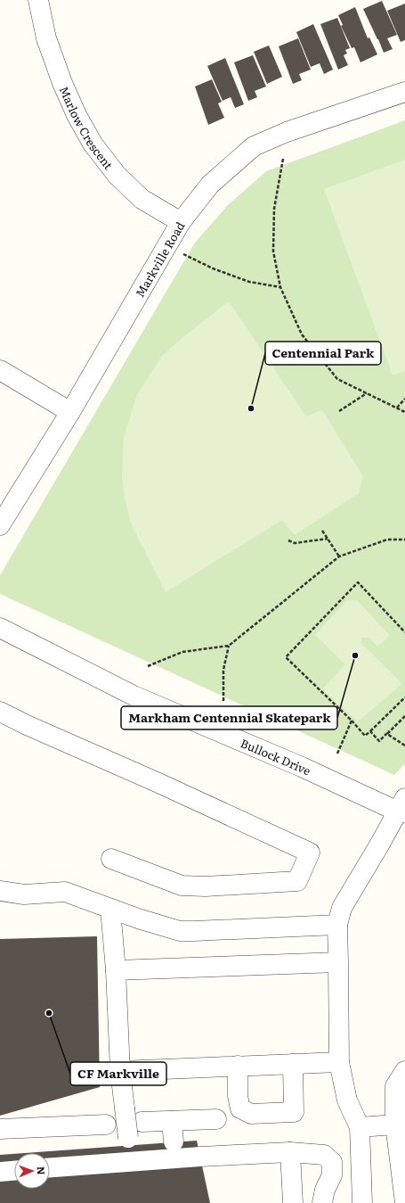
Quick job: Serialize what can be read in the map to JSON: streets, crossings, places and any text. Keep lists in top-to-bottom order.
{
  "streets": {
    "street": ["Marlow Crescent", "Markville Road", "Bullock Drive"]
  },
  "crossings": [
    ["Marlow Crescent", "Markville Road"]
  ],
  "places": ["Centennial Park", "Markham Centennial Skatepark", "CF Markville"],
  "north": "right"
}
